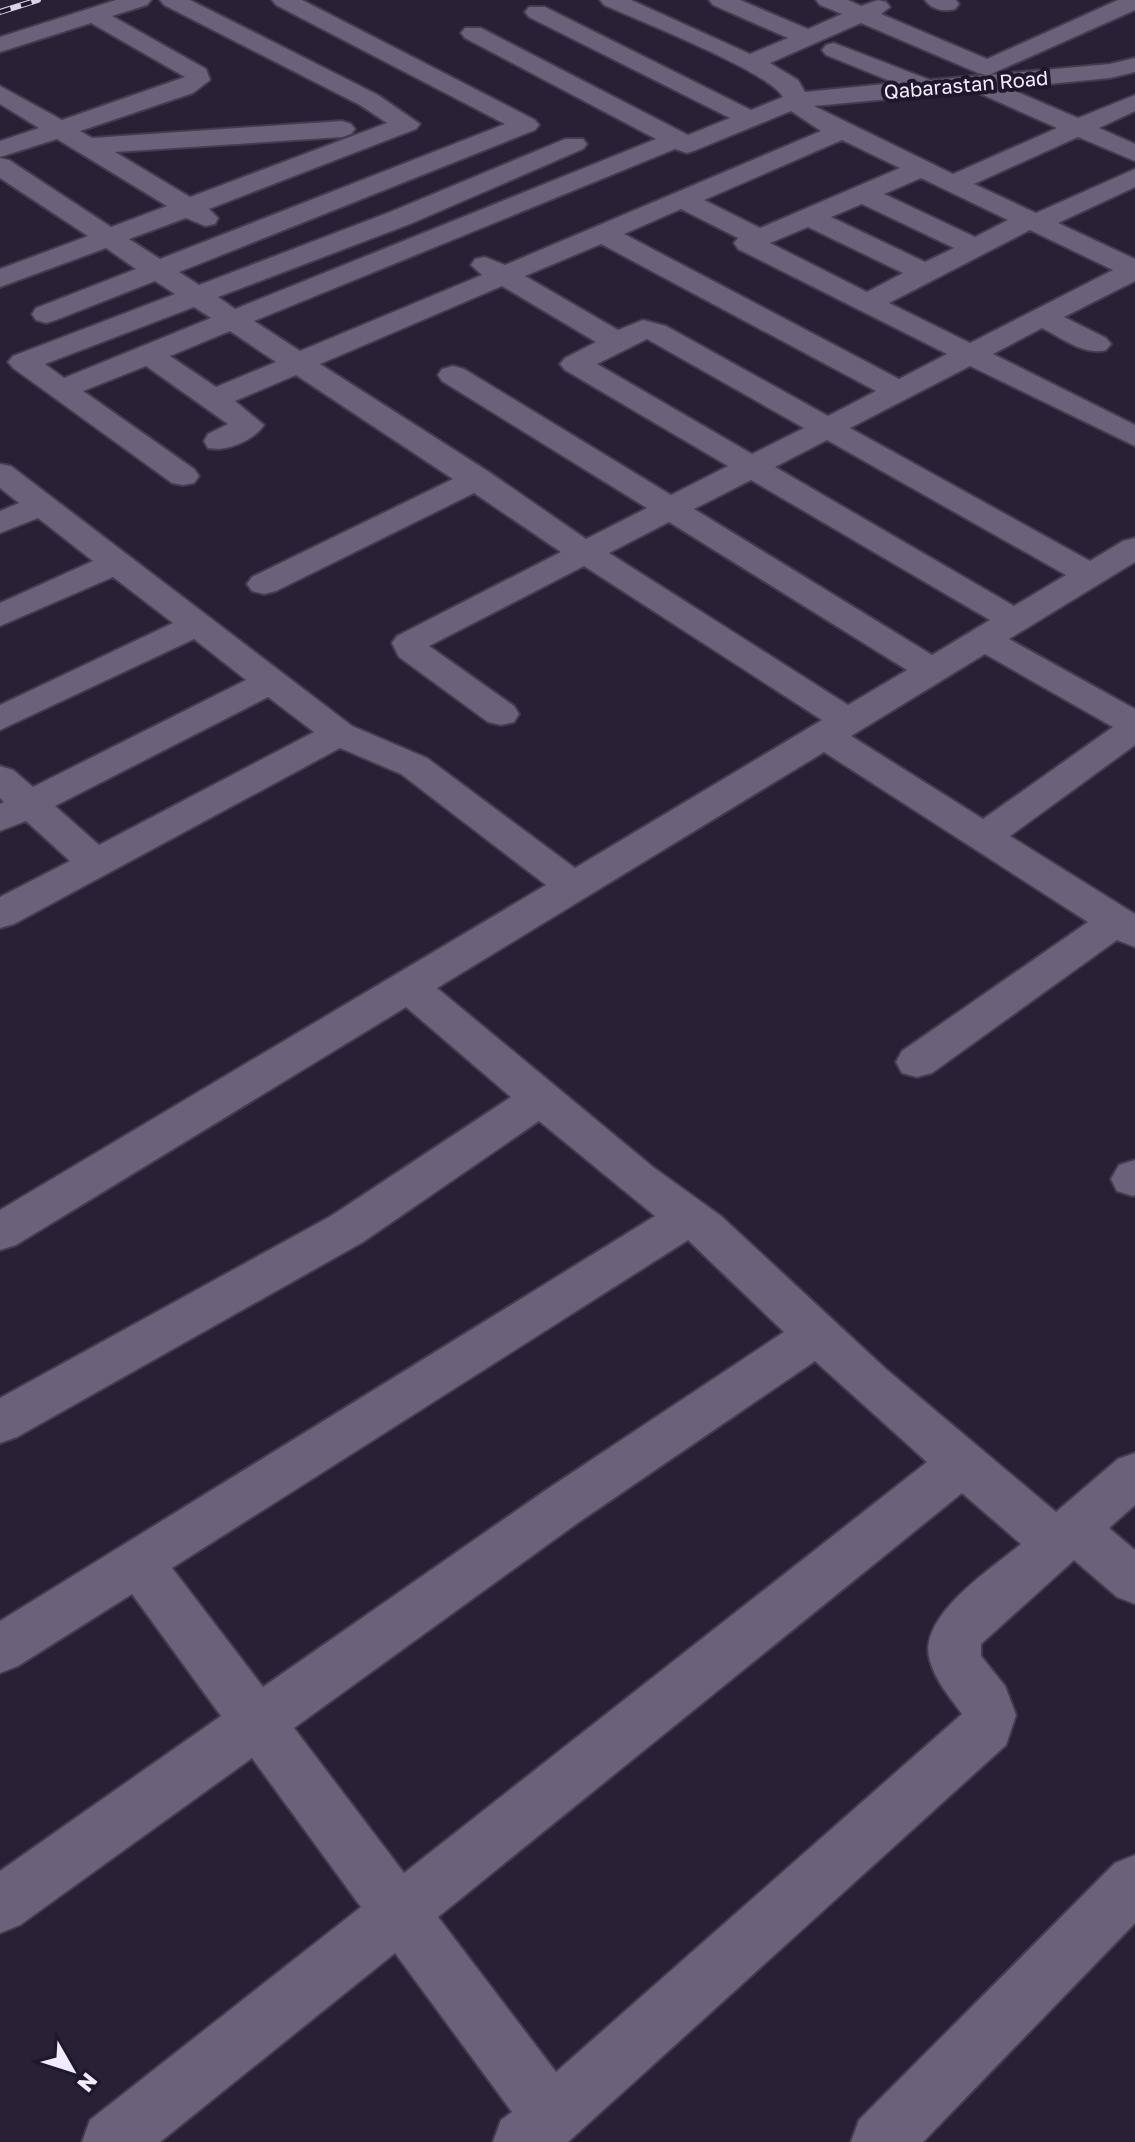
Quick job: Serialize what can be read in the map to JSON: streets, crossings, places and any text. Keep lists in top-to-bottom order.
{
  "streets": {
    "street": ["Qabarastan Road"]
  },
  "north": "bottom right"
}
